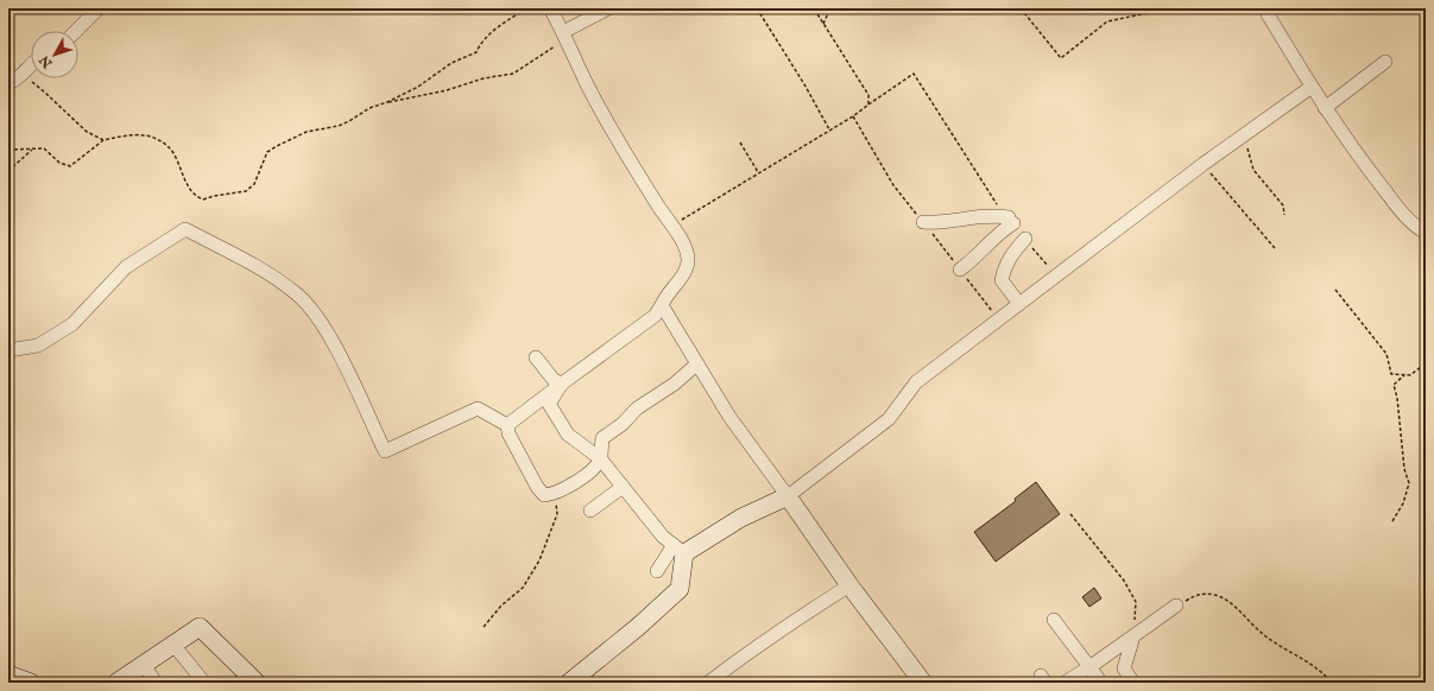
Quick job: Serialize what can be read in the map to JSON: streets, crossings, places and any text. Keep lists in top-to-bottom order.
{
  "north": "bottom left"
}
